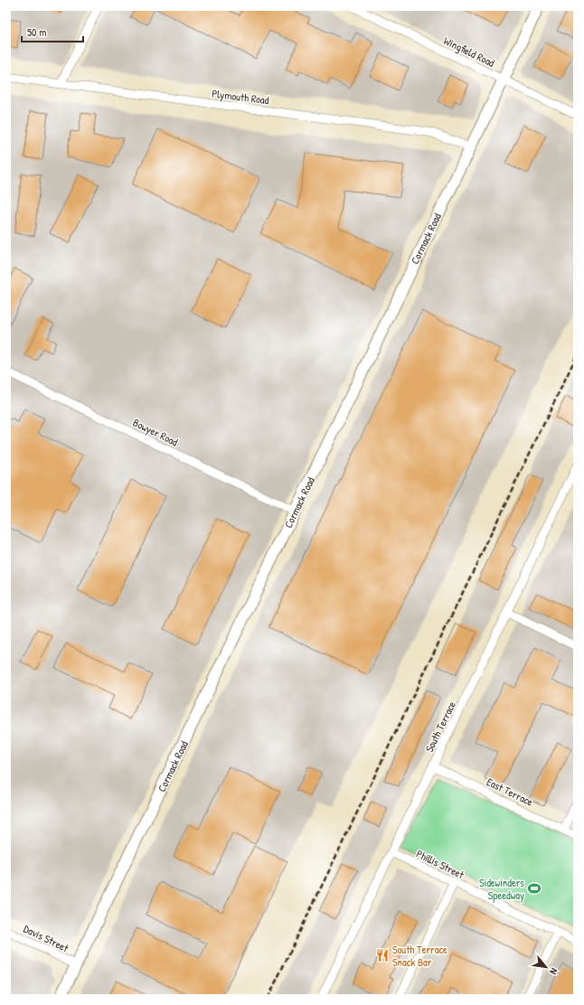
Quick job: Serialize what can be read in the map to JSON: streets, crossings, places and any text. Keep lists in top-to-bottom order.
{
  "streets": {
    "street": [
      "Wingfield Road",
      "Plymouth Road",
      "Cormack Road",
      "Bowyer Road",
      "South Terrace",
      "East Terrace",
      "Phillis Street",
      "Davis Street"
    ]
  },
  "crossings": [
    ["Wingfield Road", "Cormack Road"],
    ["Plymouth Road", "Cormack Road"],
    ["Cormack Road", "Bowyer Road"],
    ["Cormack Road", "Davis Street"],
    ["South Terrace", "East Terrace"],
    ["South Terrace", "Phillis Street"]
  ],
  "places": {
    "sports": ["Sidewinders Speedway"],
    "restaurant": ["South Terrace Snack Bar"]
  },
  "scale_bar": "50 m",
  "north": "bottom right"
}
